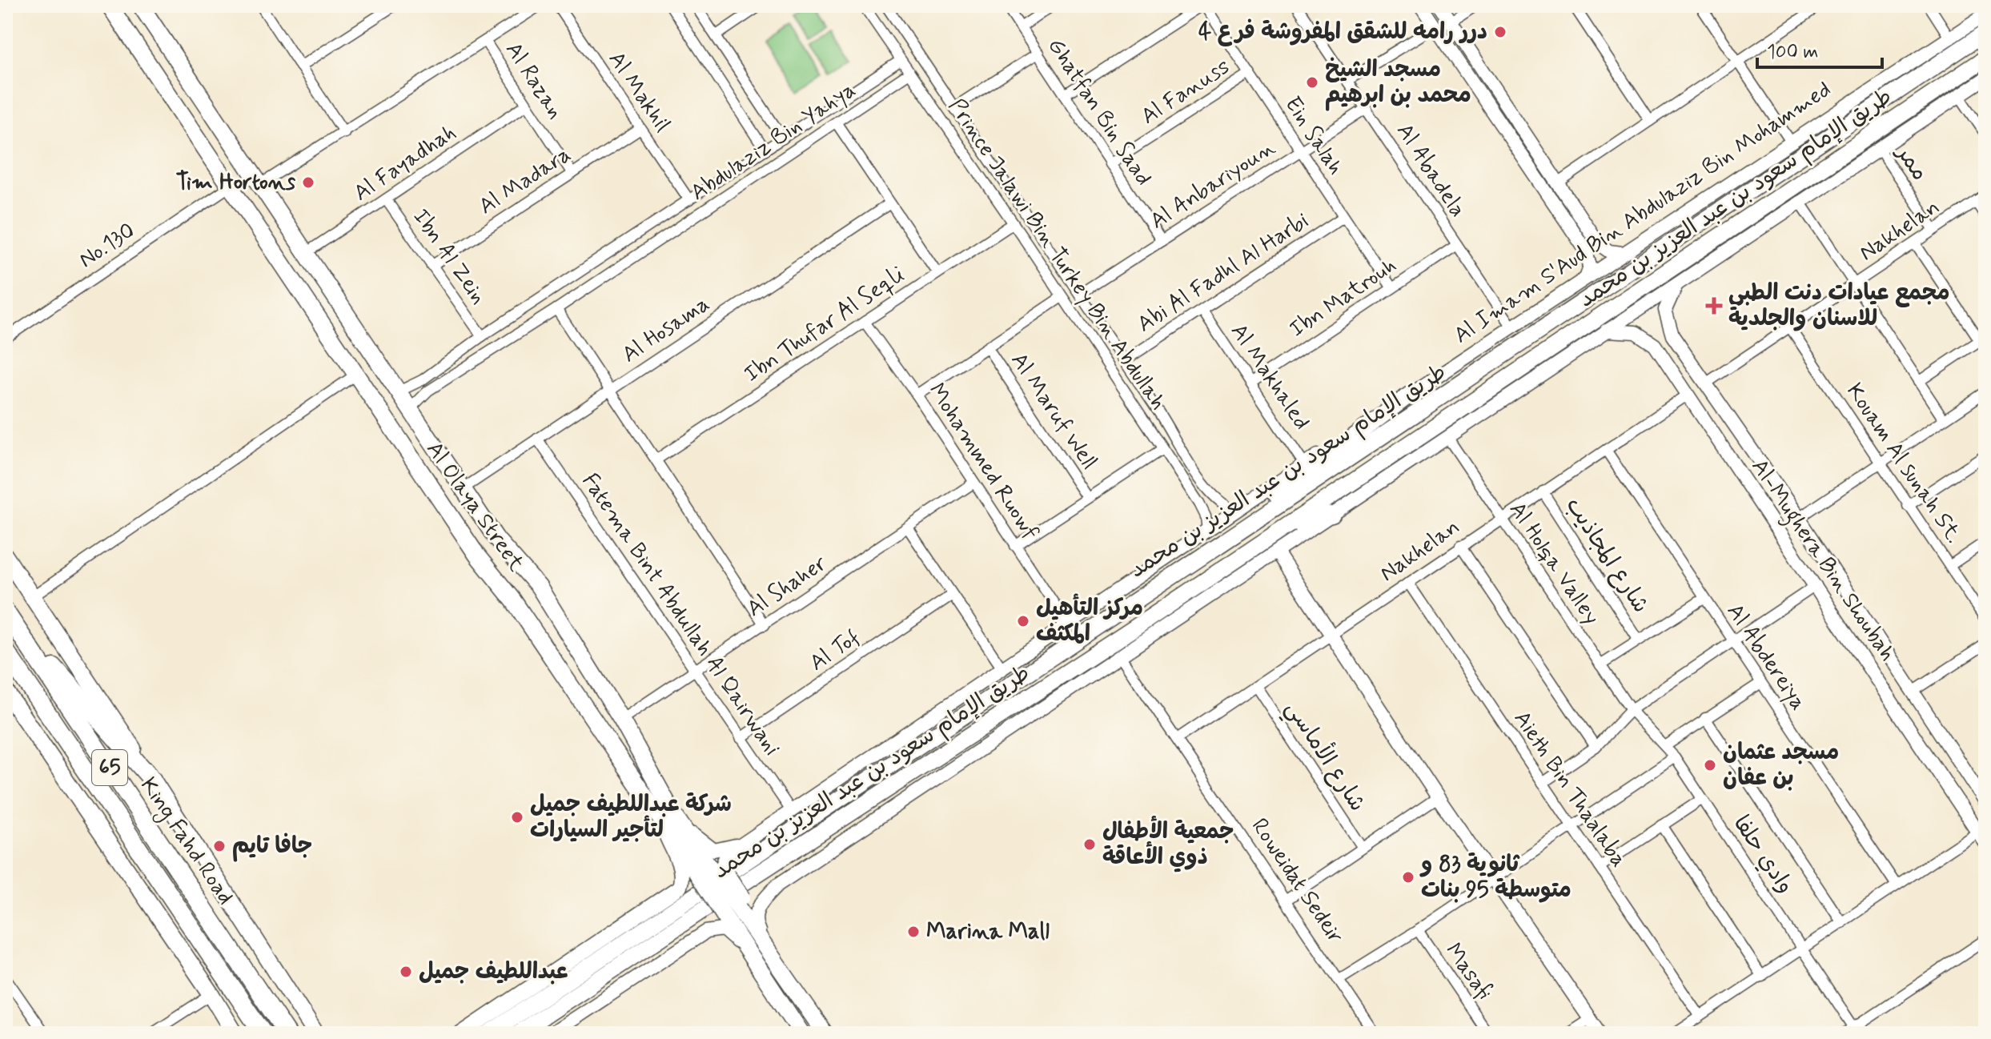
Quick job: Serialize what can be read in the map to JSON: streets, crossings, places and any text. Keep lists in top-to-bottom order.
{
  "streets": {
    "highway": ["65", "King Fahd Road"],
    "main road": ["طريق الإمام سعود بن عبد العزيز بن محمد", "Al Olaya Street"],
    "street": [
      "Al Razan",
      "Al Makhil",
      "Al Fanuss",
      "Ghatfan Bin Saad",
      "Ein Salah",
      "Abdulaziz Bin Yahya",
      "Al Fayadhah",
      "ممر",
      "Al Abadela",
      "Al Madara",
      "Al Anbariyoun",
      "Al Imam S'Aud Bin Abdulaziz Bin Mohammed",
      "Nakhelan",
      "No.130",
      "Prince Jalawi Bin Turkey Bin Abdullah",
      "Ibn Al Zein",
      "Abi Al Fadhl Al Harbi",
      "Ibn Matrouh",
      "Ibn Thufar Al Seqli",
      "Al Hosama",
      "Al Makhaled",
      "Al Maruf Well",
      "Mohammed Ruowf",
      "Kouam Al sunah St.",
      "شارع المجاذيب",
      "Al-Mughera Bin Shoubah",
      "Al Holqa Valley",
      "Al Shaher",
      "Fatema Bint Abdullah Al Qairwani",
      "Al Tof",
      "Al Abdereiya",
      "شارع الأماسي",
      "Aieth Bin Thaalaba",
      "وادي حلفا",
      "Roweidat Sedeir",
      "Masafi"
    ]
  },
  "crossings": [
    ["Al Razan", "Al Fayadhah"],
    ["Al Razan", "Al Madara"],
    ["Al Makhil", "Abdulaziz Bin Yahya"],
    ["Al Makhil", "Al Madara"],
    ["Al Fanuss", "Ghatfan Bin Saad"],
    ["Al Fanuss", "Ein Salah"],
    ["Ghatfan Bin Saad", "Al Anbariyoun"],
    ["Ein Salah", "Al Anbariyoun"],
    ["Ein Salah", "Abi Al Fadhl Al Harbi"],
    ["Ein Salah", "Ibn Matrouh"],
    ["Abdulaziz Bin Yahya", "Prince Jalawi Bin Turkey Bin Abdullah"],
    ["Abdulaziz Bin Yahya", "Ibn Al Zein"],
    ["Abdulaziz Bin Yahya", "Al Olaya Street"],
    ["Al Fayadhah", "Ibn Al Zein"],
    ["Al Fayadhah", "Al Olaya Street"],
    ["ممر", "Nakhelan"],
    ["Al Abadela", "Al Anbariyoun"],
    ["Al Abadela", "Al Imam S'Aud Bin Abdulaziz Bin Mohammed"],
    ["Al Abadela", "Ibn Matrouh"],
    ["Al Madara", "Ibn Al Zein"],
    ["Al Anbariyoun", "Prince Jalawi Bin Turkey Bin Abdullah"],
    ["Al Imam S'Aud Bin Abdulaziz Bin Mohammed", "Prince Jalawi Bin Turkey Bin Abdullah"],
    ["Al Imam S'Aud Bin Abdulaziz Bin Mohammed", "Al Makhaled"],
    ["Al Imam S'Aud Bin Abdulaziz Bin Mohammed", "Mohammed Ruowf"],
    ["Al Imam S'Aud Bin Abdulaziz Bin Mohammed", "Al Olaya Street"],
    ["Al Imam S'Aud Bin Abdulaziz Bin Mohammed", "Fatema Bint Abdullah Al Qairwani"],
    ["Nakhelan", "Kouam Al sunah St."],
    ["Nakhelan", "شارع المجاذيب"],
    ["Nakhelan", "Al-Mughera Bin Shoubah"],
    ["Nakhelan", "Al Holqa Valley"],
    ["Nakhelan", "Al Abdereiya"],
    ["Nakhelan", "شارع الأماسي"],
    ["Nakhelan", "Aieth Bin Thaalaba"],
    ["Nakhelan", "Roweidat Sedeir"],
    ["No.130", "Al Olaya Street"],
    ["Prince Jalawi Bin Turkey Bin Abdullah", "Abi Al Fadhl Al Harbi"],
    ["Prince Jalawi Bin Turkey Bin Abdullah", "Ibn Thufar Al Seqli"],
    ["Abi Al Fadhl Al Harbi", "Al Makhaled"],
    ["Ibn Matrouh", "Al Makhaled"],
    ["Ibn Thufar Al Seqli", "Mohammed Ruowf"],
    ["Al Hosama", "Al Olaya Street"],
    ["Al Hosama", "Fatema Bint Abdullah Al Qairwani"],
    ["Mohammed Ruowf", "Al Shaher"],
    ["Al Olaya Street", "Al Shaher"],
    ["Al Holqa Valley", "وادي حلفا"],
    ["Al Shaher", "Fatema Bint Abdullah Al Qairwani"],
    ["Fatema Bint Abdullah Al Qairwani", "Al Tof"]
  ],
  "places": {
    "other": [
      "درر رامه للشقق المفروشة فرع 4",
      "مسجد الشيخ محمد بن ابرهيم",
      "Tim Hortons",
      "مركز التأهيل المكثف",
      "مسجد عثمان بن عفان",
      "شركة عبداللطيف جميل لتأجير السيارات",
      "جمعية الأطفال ذوي الأعاقة",
      "جافا تايم",
      "ثانوية 83 و متوسطة 95 بنات",
      "Marina Mall",
      "عبداللطيف جميل"
    ],
    "health": ["مجمع عيادات دنت الطبي للاسنان والجلدية"]
  },
  "scale_bar": "100 m"
}
